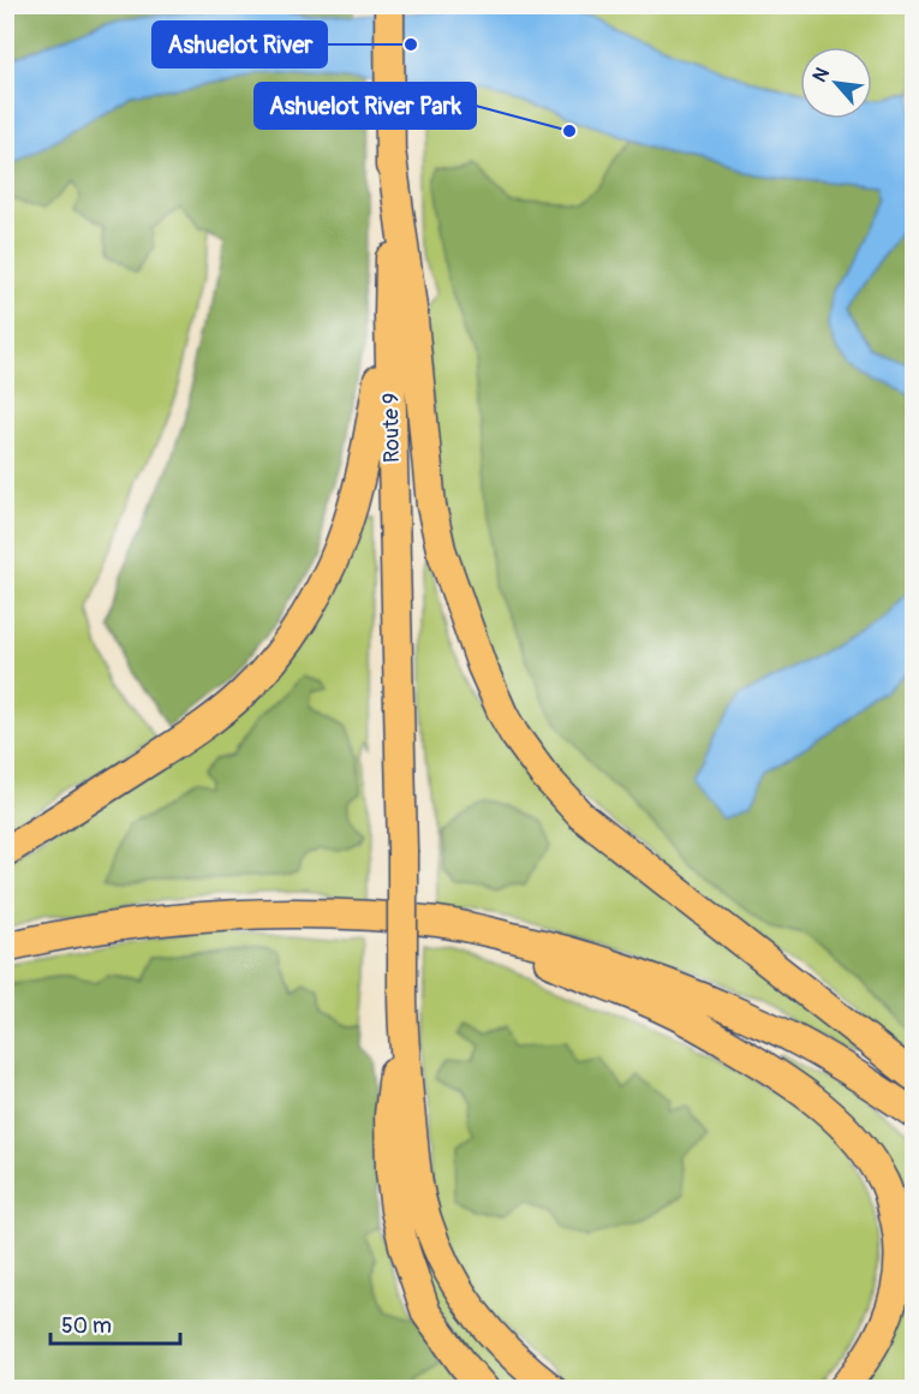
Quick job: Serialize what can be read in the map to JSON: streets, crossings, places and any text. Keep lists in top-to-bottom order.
{
  "streets": {
    "highway": ["Route 9"]
  },
  "places": ["Ashuelot River", "Ashuelot River Park"],
  "scale_bar": "50 m",
  "north": "top left"
}
